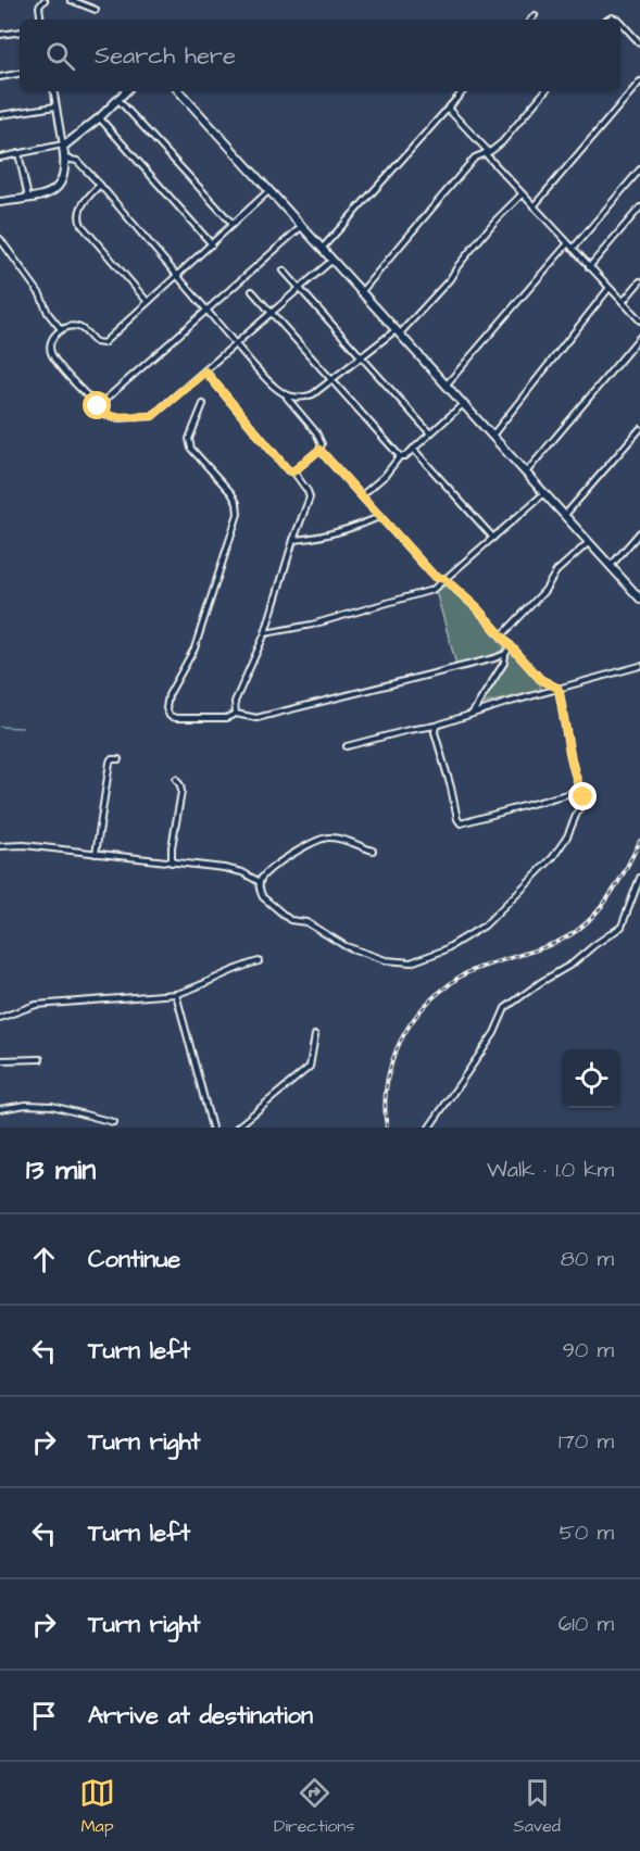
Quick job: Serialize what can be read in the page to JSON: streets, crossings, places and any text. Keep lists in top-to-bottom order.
{
  "page": {
    "search": "Search here",
    "heading": ["13 min", "Walk · 1.0 km"],
    "list": [
      ["Continue", "80 m"],
      ["Turn left", "90 m"],
      ["Turn right", "170 m"],
      ["Turn left", "50 m"],
      ["Turn right", "610 m"],
      "Arrive at destination"
    ],
    "nav": ["Map", "Directions", "Saved"]
  }
}
